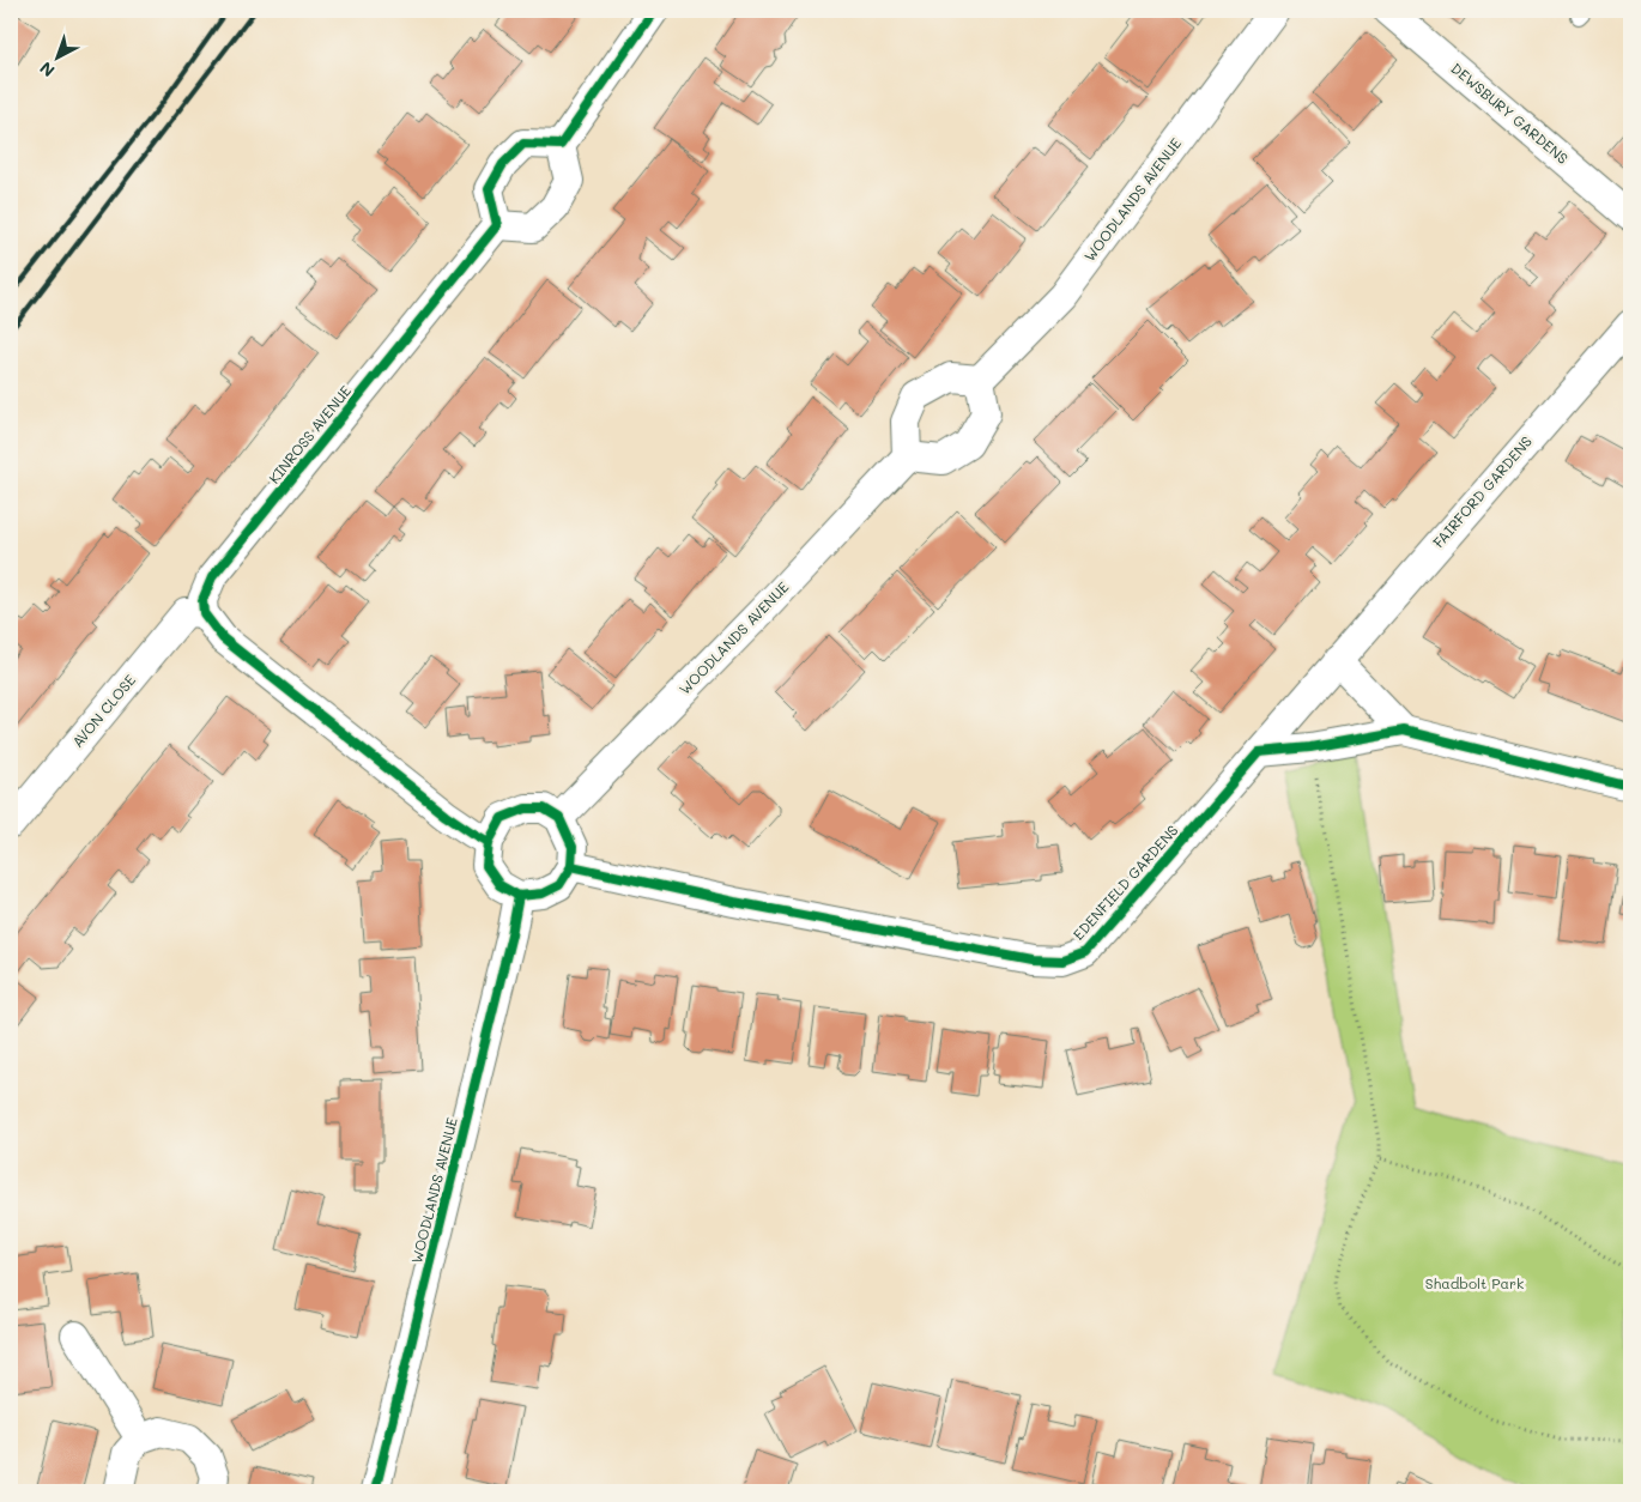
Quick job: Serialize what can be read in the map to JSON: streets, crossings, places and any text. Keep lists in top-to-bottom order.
{
  "streets": {
    "street": [
      "DEWSBURY GARDENS",
      "WOODLANDS AVENUE",
      "KINROSS AVENUE",
      "FAIRFORD GARDENS",
      "AVON CLOSE",
      "EDENFIELD GARDENS"
    ]
  },
  "crossings": [
    ["WOODLANDS AVENUE", "EDENFIELD GARDENS"],
    ["KINROSS AVENUE", "AVON CLOSE"],
    ["FAIRFORD GARDENS", "EDENFIELD GARDENS"]
  ],
  "parks": ["Shadbolt Park"],
  "north": "bottom left"
}
